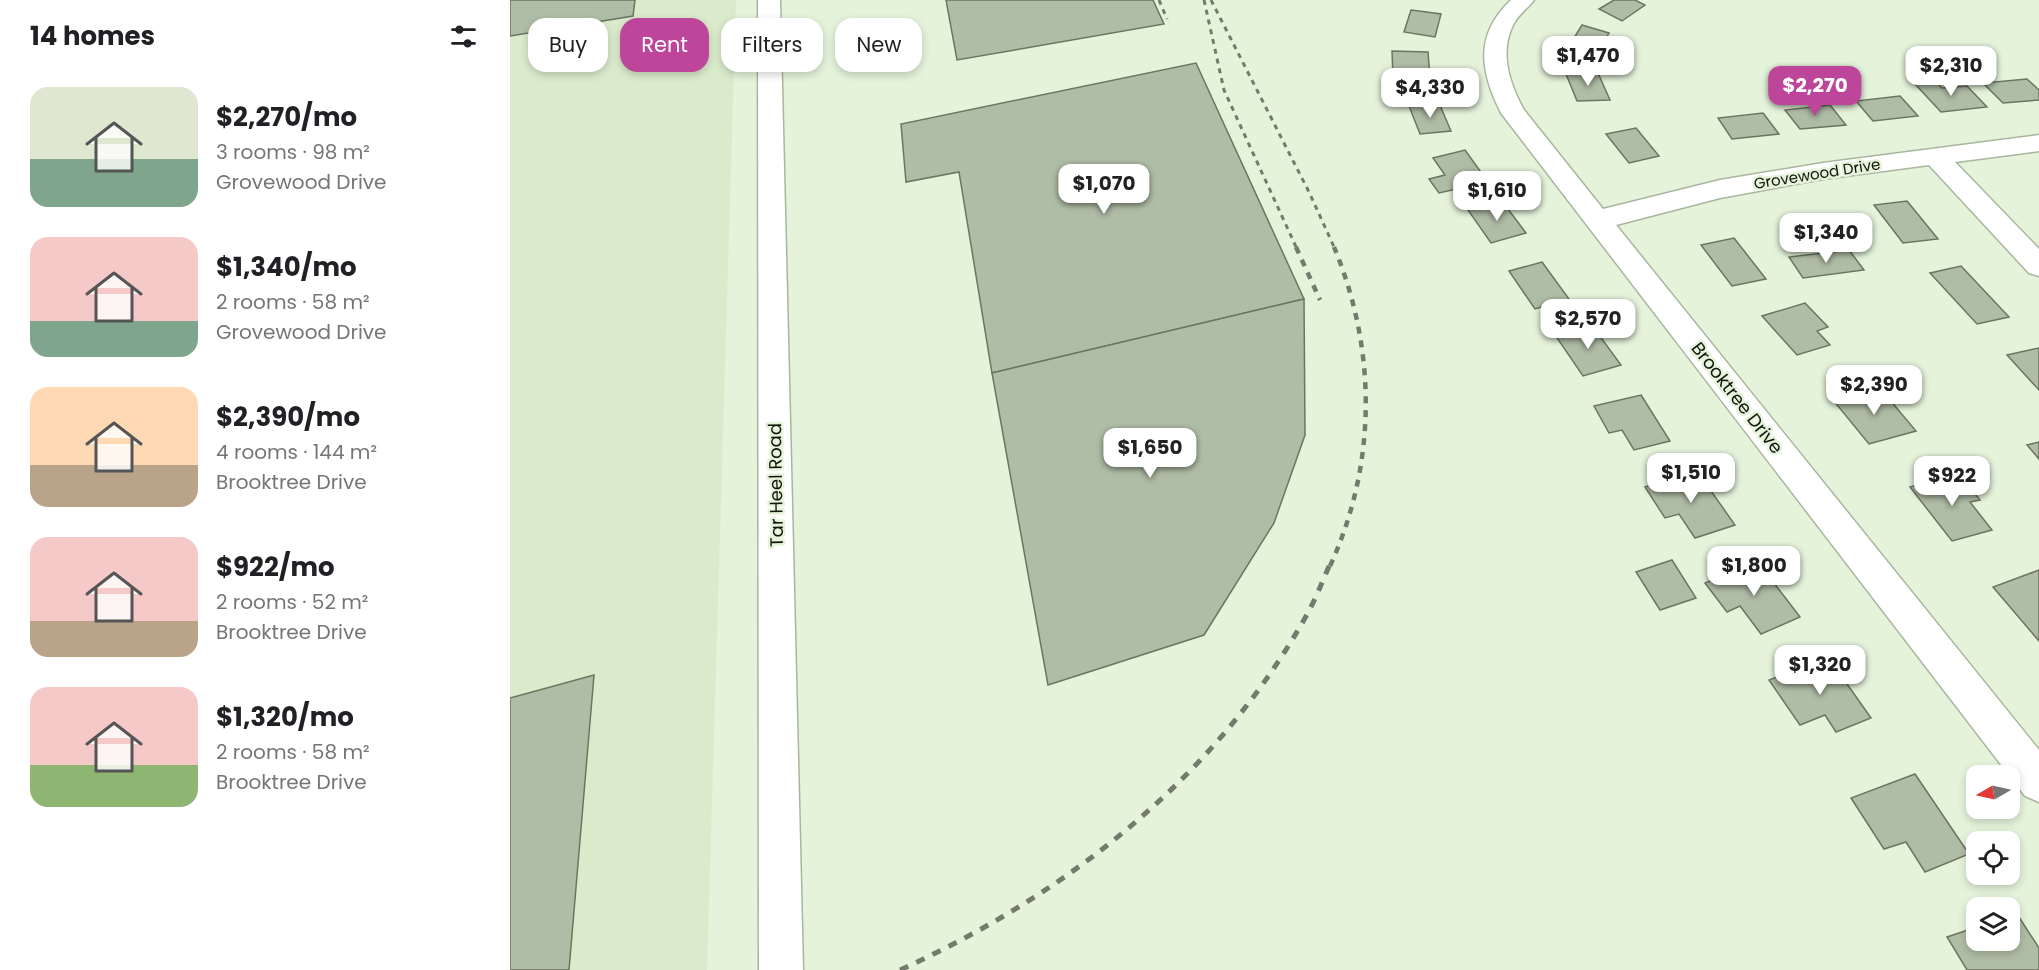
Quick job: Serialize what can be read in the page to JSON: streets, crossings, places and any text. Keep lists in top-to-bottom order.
{
  "streets": {
    "street": ["Grovewood Drive", "Brooktree Drive", "Tar Heel Road"]
  },
  "crossings": [
    ["Grovewood Drive", "Brooktree Drive"]
  ],
  "north": "left",
  "page": {
    "heading": "14 homes",
    "chip": [
      "Buy",
      "Rent",
      "Filters",
      "New"
    ],
    "price": [
      "$1,470",
      "$2,310",
      "$2,270",
      "$4,330",
      "$1,070",
      "$1,610",
      "$1,340",
      "$2,570",
      "$2,390",
      "$1,650",
      "$1,510",
      "$922",
      "$1,800",
      "$1,320"
    ],
    "list": [
      {
        "name": "$2,270/mo",
        "note": "3 rooms · 98 m² · Grovewood Drive"
      },
      {
        "name": "$1,340/mo",
        "note": "2 rooms · 58 m² · Grovewood Drive"
      },
      {
        "name": "$2,390/mo",
        "note": "4 rooms · 144 m² · Brooktree Drive"
      },
      {
        "name": "$922/mo",
        "note": "2 rooms · 52 m² · Brooktree Drive"
      },
      {
        "name": "$1,320/mo",
        "note": "2 rooms · 58 m² · Brooktree Drive"
      }
    ]
  }
}
